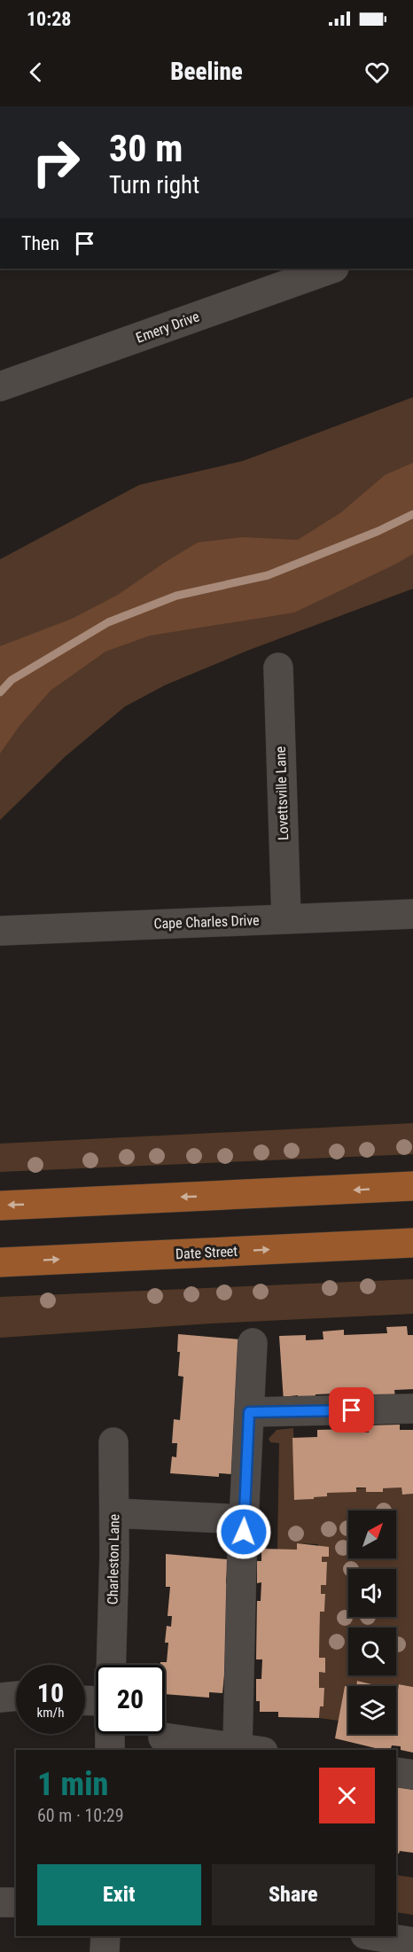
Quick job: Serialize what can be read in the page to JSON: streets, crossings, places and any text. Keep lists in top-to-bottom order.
{
  "streets": {
    "main road": ["Date Street"],
    "street": [
      "Emery Drive",
      "Lovettsville Lane",
      "Cape Charles Drive",
      "Charleston Lane"
    ]
  },
  "crossings": [
    ["Lovettsville Lane", "Cape Charles Drive"]
  ],
  "north": "top right",
  "page": {
    "status": "10:28",
    "header": "Beeline",
    "turn": ["30 m", "Turn right"],
    "then": "Then",
    "speed": "10 km/h",
    "limit": "20",
    "heading": ["1 min", "60 m · 10:29"],
    "buttons": ["Exit", "Share"]
  }
}
